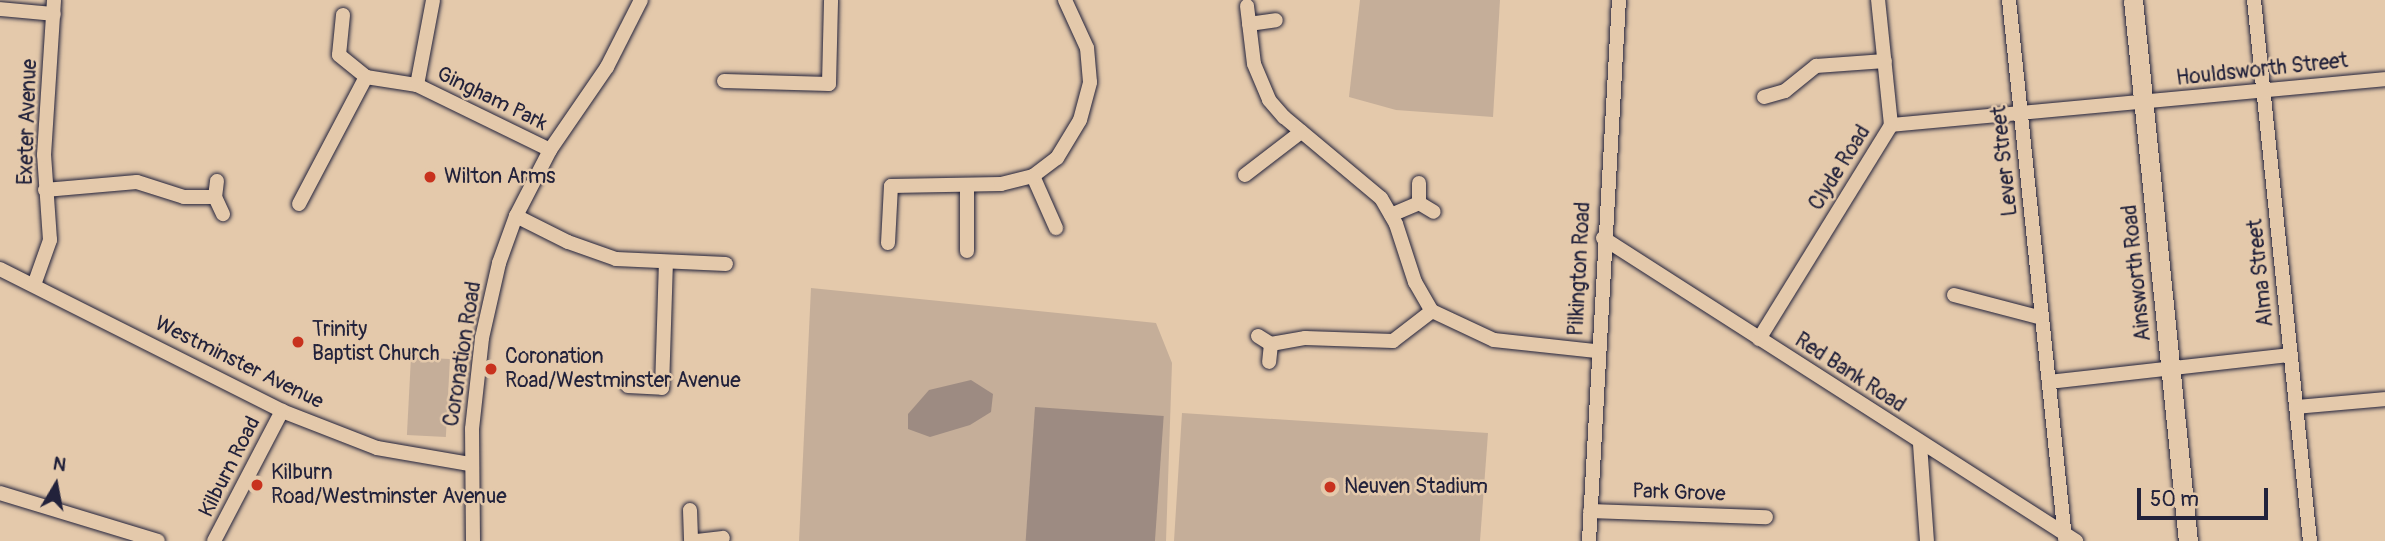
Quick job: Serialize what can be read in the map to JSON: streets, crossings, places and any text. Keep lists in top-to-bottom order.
{
  "streets": {
    "main road": ["Ainsworth Road"],
    "street": [
      "Houldsworth Street",
      "Gingham Park",
      "Exeter Avenue",
      "Lever Street",
      "Clyde Road",
      "Pilkington Road",
      "Alma Street",
      "Coronation Road",
      "Westminster Avenue",
      "Red Bank Road",
      "Kilburn Road",
      "Park Grove"
    ]
  },
  "crossings": [
    ["Houldsworth Street", "Lever Street"],
    ["Houldsworth Street", "Clyde Road"],
    ["Houldsworth Street", "Ainsworth Road"],
    ["Houldsworth Street", "Alma Street"],
    ["Gingham Park", "Coronation Road"],
    ["Exeter Avenue", "Westminster Avenue"],
    ["Lever Street", "Red Bank Road"],
    ["Clyde Road", "Red Bank Road"],
    ["Pilkington Road", "Red Bank Road"],
    ["Pilkington Road", "Park Grove"],
    ["Coronation Road", "Westminster Avenue"],
    ["Westminster Avenue", "Kilburn Road"]
  ],
  "places": [
    "Wilton Arms",
    "Trinity Baptist Church",
    "Coronation Road/Westminster Avenue",
    "Kilburn Road/Westminster Avenue",
    "Neuven Stadium"
  ],
  "scale_bar": "50 m",
  "north": "top"
}
